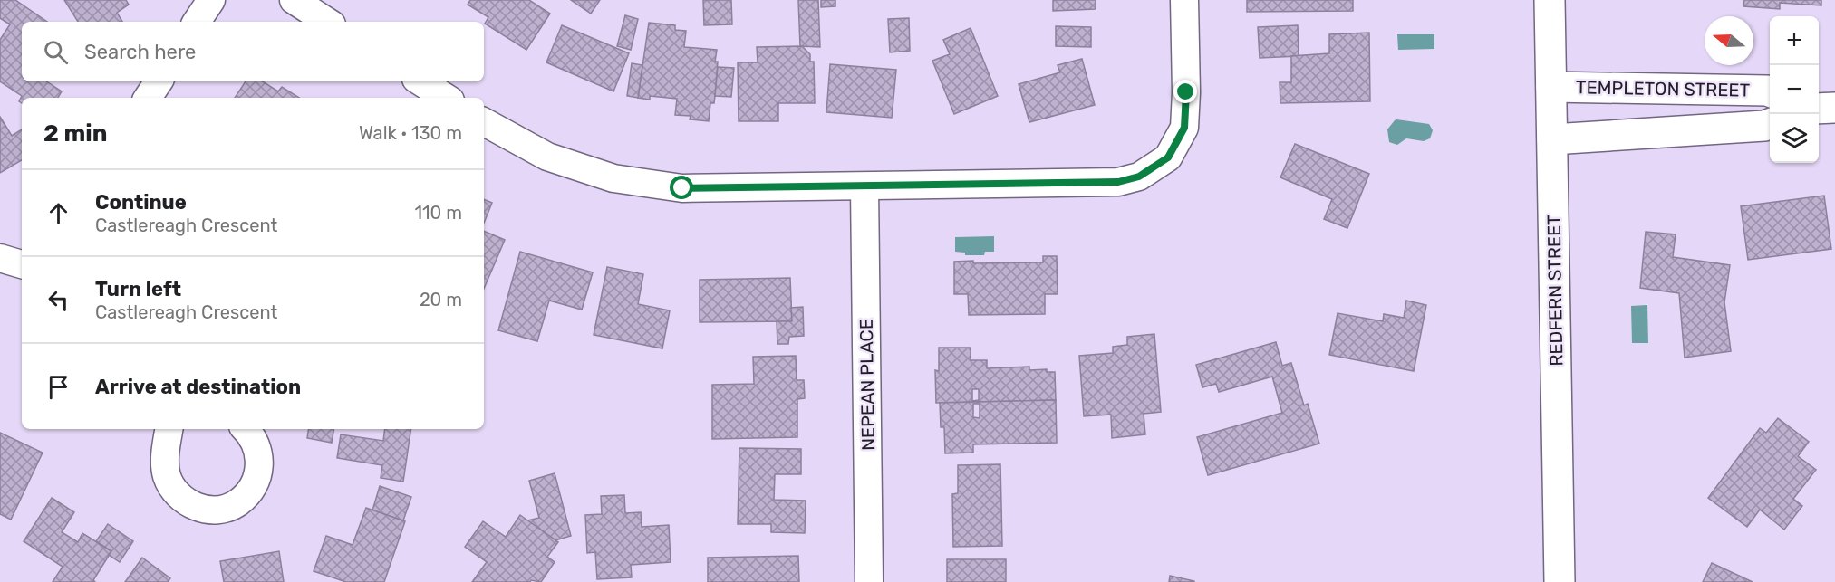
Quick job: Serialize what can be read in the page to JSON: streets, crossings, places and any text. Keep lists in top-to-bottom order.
{
  "streets": {
    "main road": ["TEMPLETON STREET", "REDFERN STREET"],
    "street": ["NEPEAN PLACE"]
  },
  "crossings": [
    ["TEMPLETON STREET", "REDFERN STREET"]
  ],
  "north": "left",
  "page": {
    "map_buttons": ["+", "−"],
    "search": "Search here",
    "heading": ["2 min", "Walk · 130 m"],
    "list": [
      ["Continue", "Castlereagh Crescent", "110 m"],
      ["Turn left", "Castlereagh Crescent", "20 m"],
      "Arrive at destination"
    ]
  }
}
